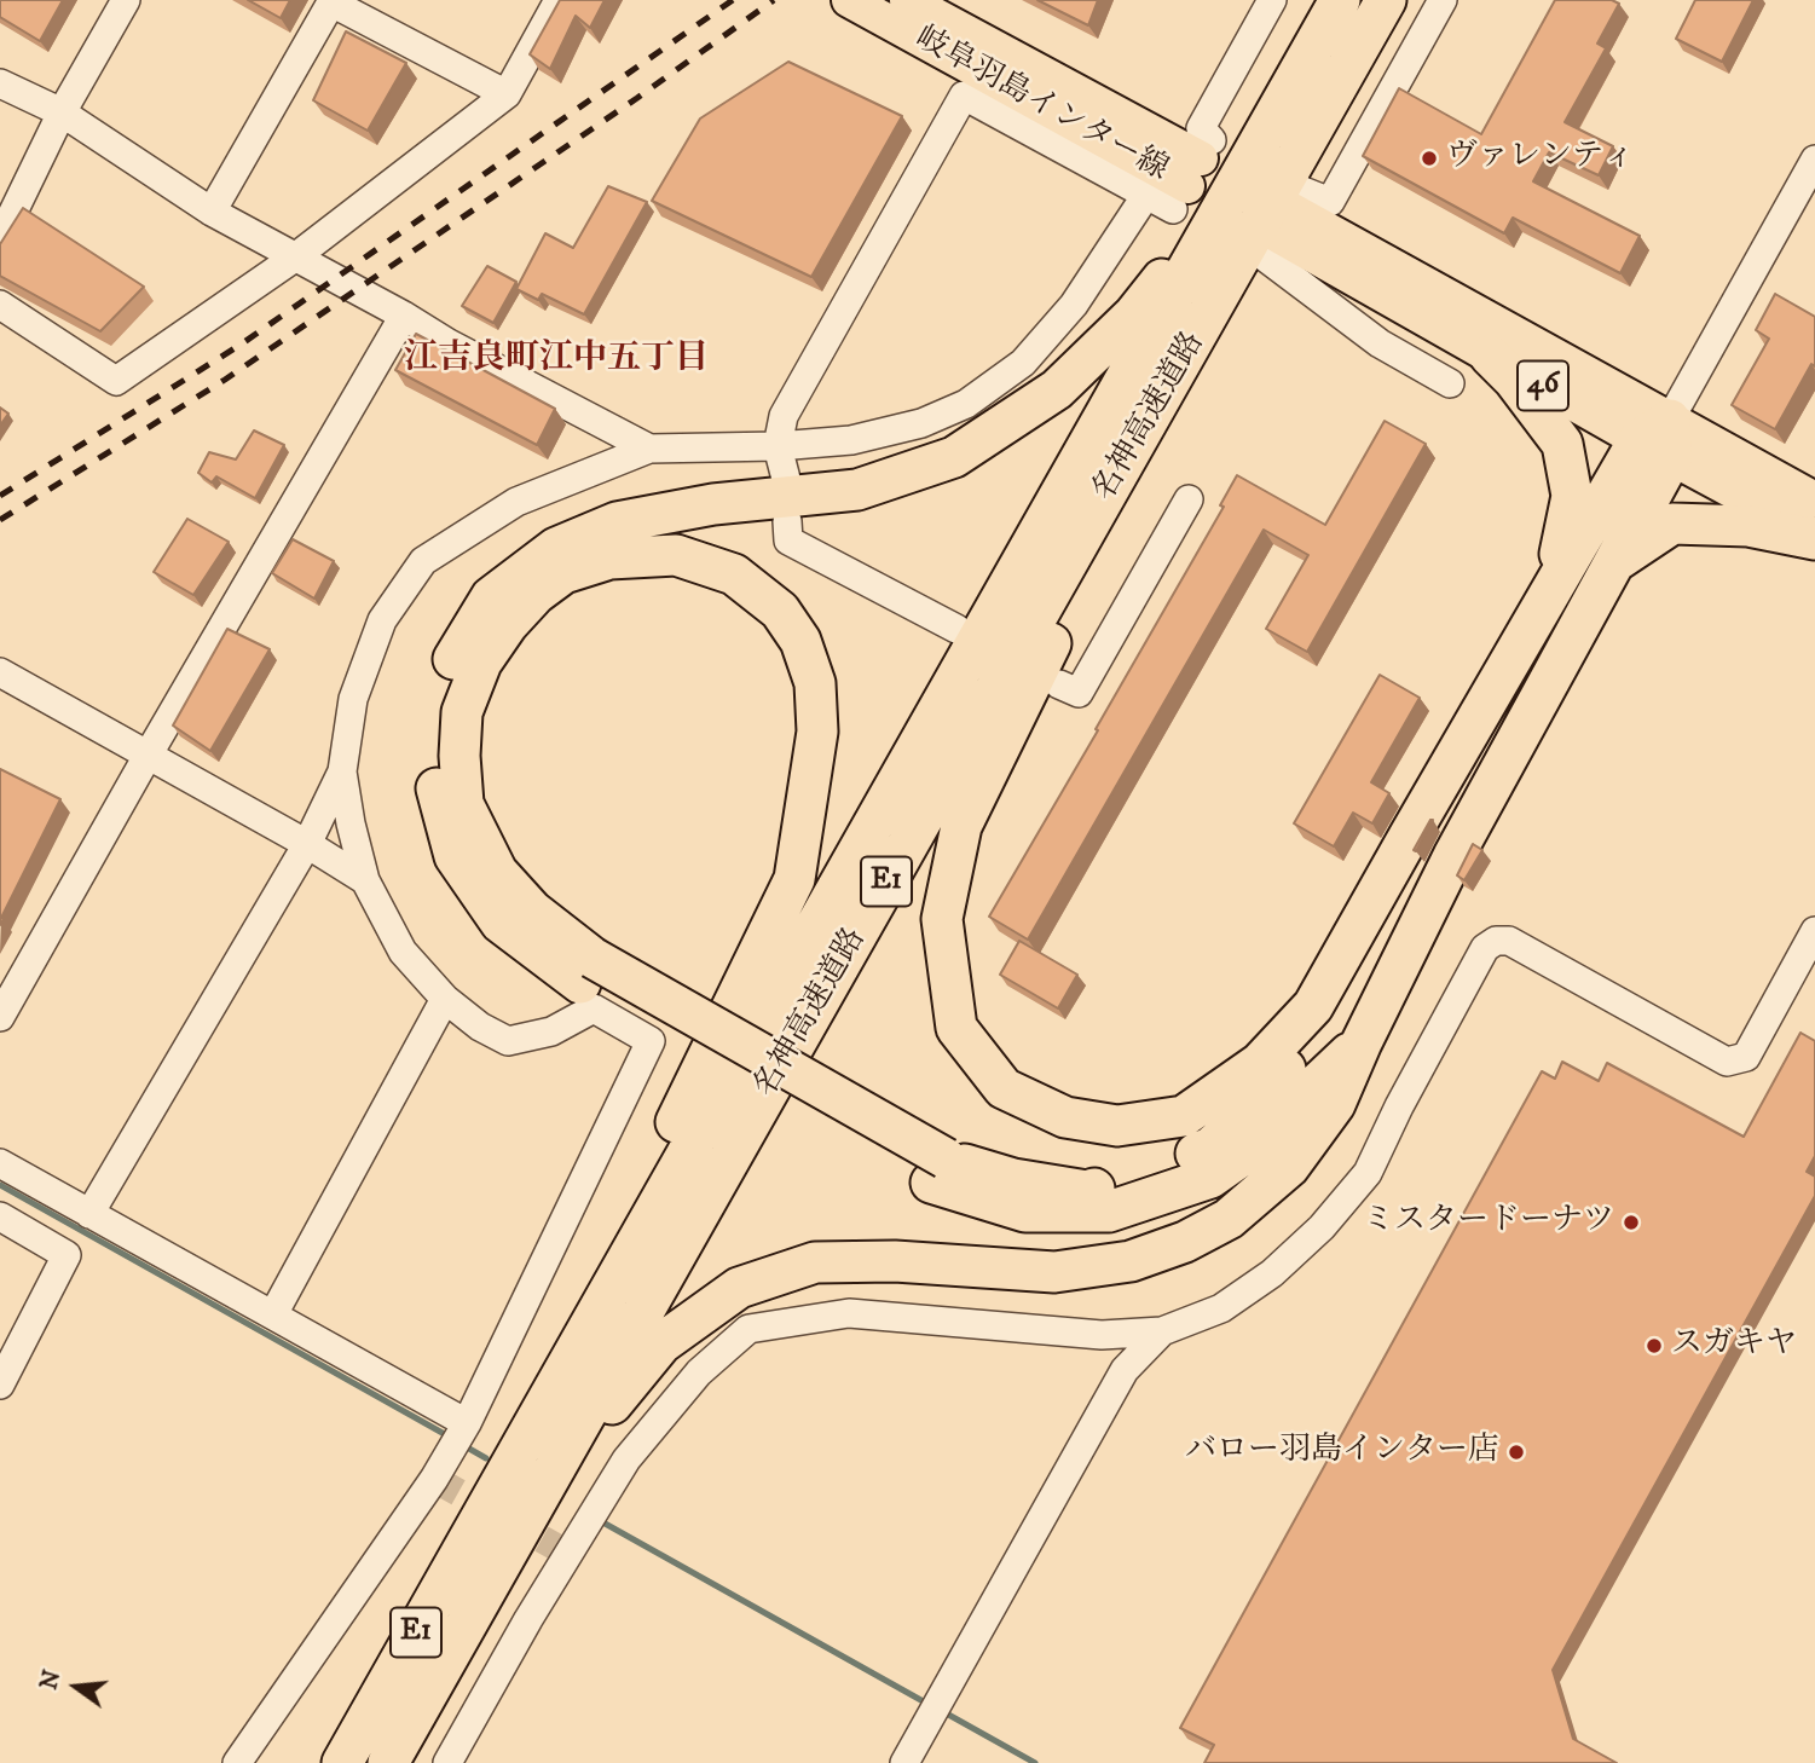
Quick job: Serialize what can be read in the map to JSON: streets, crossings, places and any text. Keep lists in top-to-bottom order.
{
  "streets": {
    "highway": ["名神高速道路", "E1"],
    "main road": ["岐阜羽島インター線", "46"]
  },
  "crossings": [
    ["46", "名神高速道路"]
  ],
  "districts": ["江吉良町江中五丁目"],
  "places": [
    "ヴァレンティ",
    "ミスタードーナツ",
    "スガキヤ",
    "バロー羽島インター店"
  ],
  "north": "left"
}
